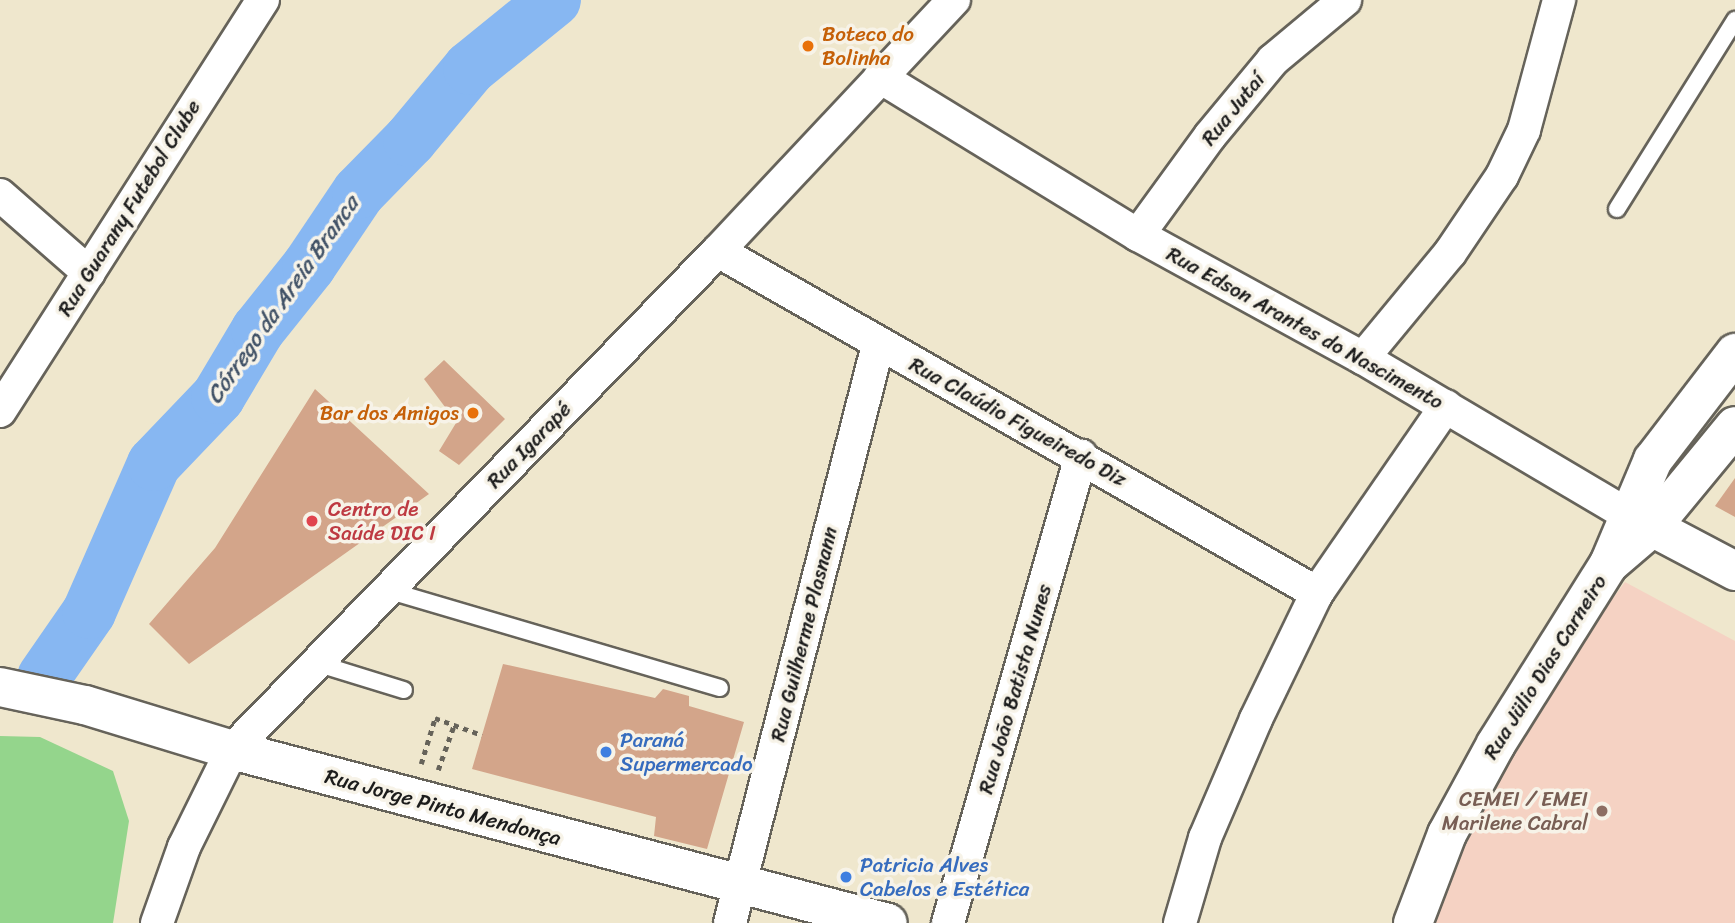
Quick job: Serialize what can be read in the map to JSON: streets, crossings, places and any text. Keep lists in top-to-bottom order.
{
  "streets": {
    "street": [
      "Rua Jutaí",
      "Rua Guarany Futebol Clube",
      "Rua Edson Arantes do Nascimento",
      "Rua Claúdio Figueiredo Diz",
      "Rua Igarapé",
      "Rua Guilherme Plasnann",
      "Rua Jülio Dias Carneiro",
      "Rua João Batista Nunes",
      "Rua Jorge Pinto Mendonça"
    ]
  },
  "crossings": [
    ["Rua Jutaí", "Rua Edson Arantes do Nascimento"],
    ["Rua Edson Arantes do Nascimento", "Rua Igarapé"],
    ["Rua Edson Arantes do Nascimento", "Rua Jülio Dias Carneiro"],
    ["Rua Claúdio Figueiredo Diz", "Rua Igarapé"],
    ["Rua Claúdio Figueiredo Diz", "Rua Guilherme Plasnann"],
    ["Rua Claúdio Figueiredo Diz", "Rua João Batista Nunes"],
    ["Rua Igarapé", "Rua Jorge Pinto Mendonça"],
    ["Rua Guilherme Plasnann", "Rua Jorge Pinto Mendonça"]
  ],
  "water": ["Córrego da Areia Branca"],
  "places": [
    "Boteco do Bolinha",
    "Bar dos Amigos",
    "Centro de Saúde DIC I",
    "Paraná Supermercado",
    "CEMEI / EMEI Marilene Cabral",
    "Patricia Alves Cabelos e Estética"
  ]
}
